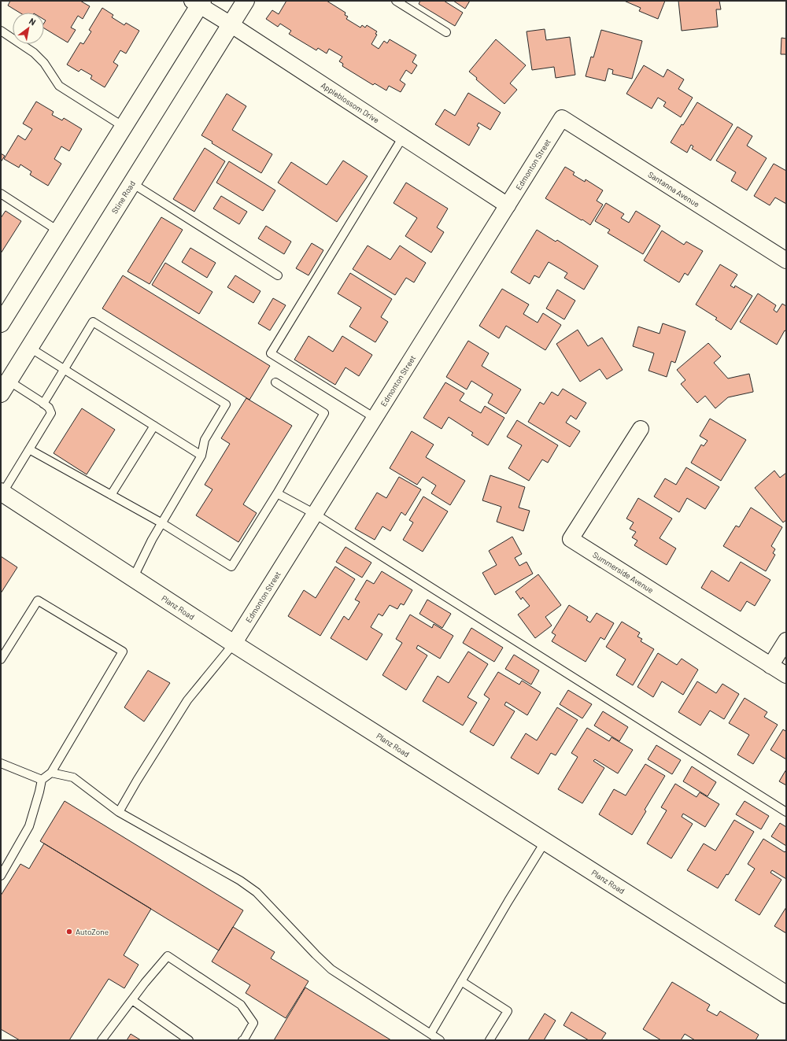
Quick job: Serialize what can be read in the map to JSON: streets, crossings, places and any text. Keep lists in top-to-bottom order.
{
  "streets": {
    "street": [
      "Appleblossom Drive",
      "Edmonton Street",
      "Santanna Avenue",
      "Stine Road",
      "Summerside Avenue",
      "Planz Road"
    ]
  },
  "crossings": [
    ["Appleblossom Drive", "Edmonton Street"],
    ["Appleblossom Drive", "Stine Road"],
    ["Edmonton Street", "Santanna Avenue"],
    ["Edmonton Street", "Planz Road"]
  ],
  "places": ["AutoZone"],
  "north": "top right"
}
